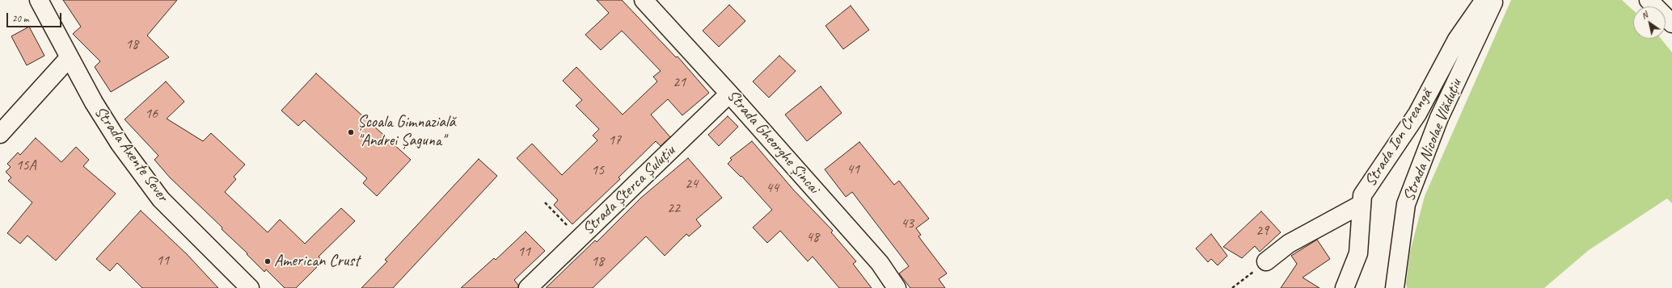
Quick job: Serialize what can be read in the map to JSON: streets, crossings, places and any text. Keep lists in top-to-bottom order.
{
  "streets": {
    "street": [
      "Strada Ion Creangă",
      "Strada Nicolae Vlăduțiu",
      "Strada Gheorghe Șincai",
      "Strada Axente Sever",
      "Strada Șterca Șuluțiu"
    ]
  },
  "crossings": [
    ["Strada Gheorghe Șincai", "Strada Șterca Șuluțiu"]
  ],
  "places": ["Școala Gimnazială \"Andrei Șaguna\"", "American Crust"],
  "house_numbers": [
    "18",
    "21",
    "16",
    "17",
    "15A",
    "41",
    "15",
    "24",
    "44",
    "22",
    "43",
    "29",
    "48",
    "11",
    "11",
    "18"
  ],
  "scale_bar": "20 m",
  "north": "top left"
}
